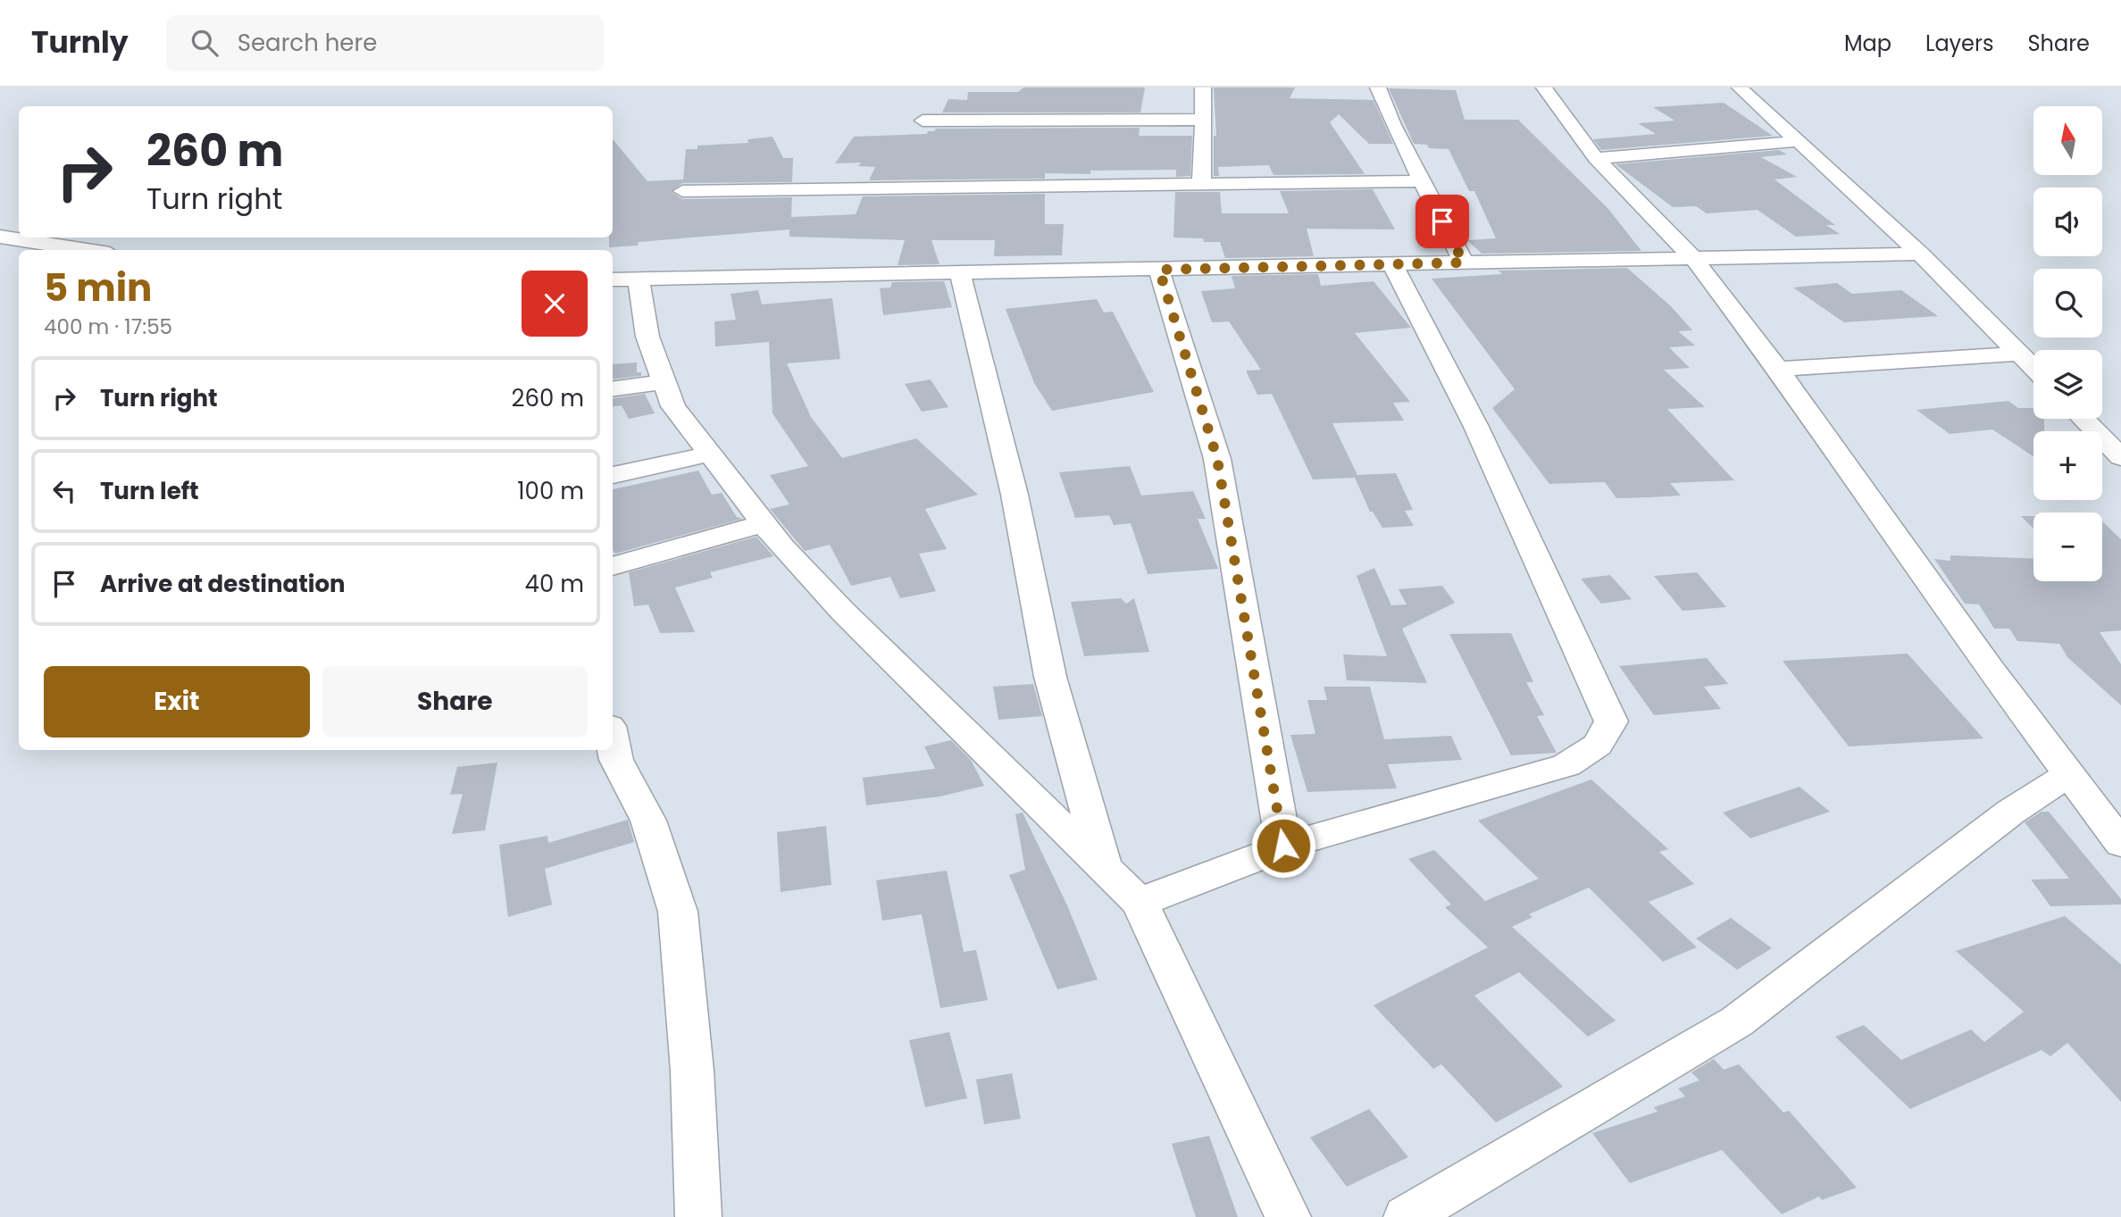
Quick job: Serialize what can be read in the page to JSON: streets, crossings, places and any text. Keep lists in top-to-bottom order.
{
  "north": "top",
  "page": {
    "header": "Turnly",
    "search": "Search here",
    "nav": ["Map", "Layers", "Share"],
    "map_buttons": ["+", "−"],
    "turn": ["260 m", "Turn right"],
    "heading": ["5 min", "400 m · 17:55"],
    "list": [
      {
        "name": "Turn right",
        "value": "260 m"
      },
      {
        "name": "Turn left",
        "value": "100 m"
      },
      {
        "name": "Arrive at destination",
        "value": "40 m"
      }
    ],
    "buttons": ["Exit", "Share"]
  }
}
